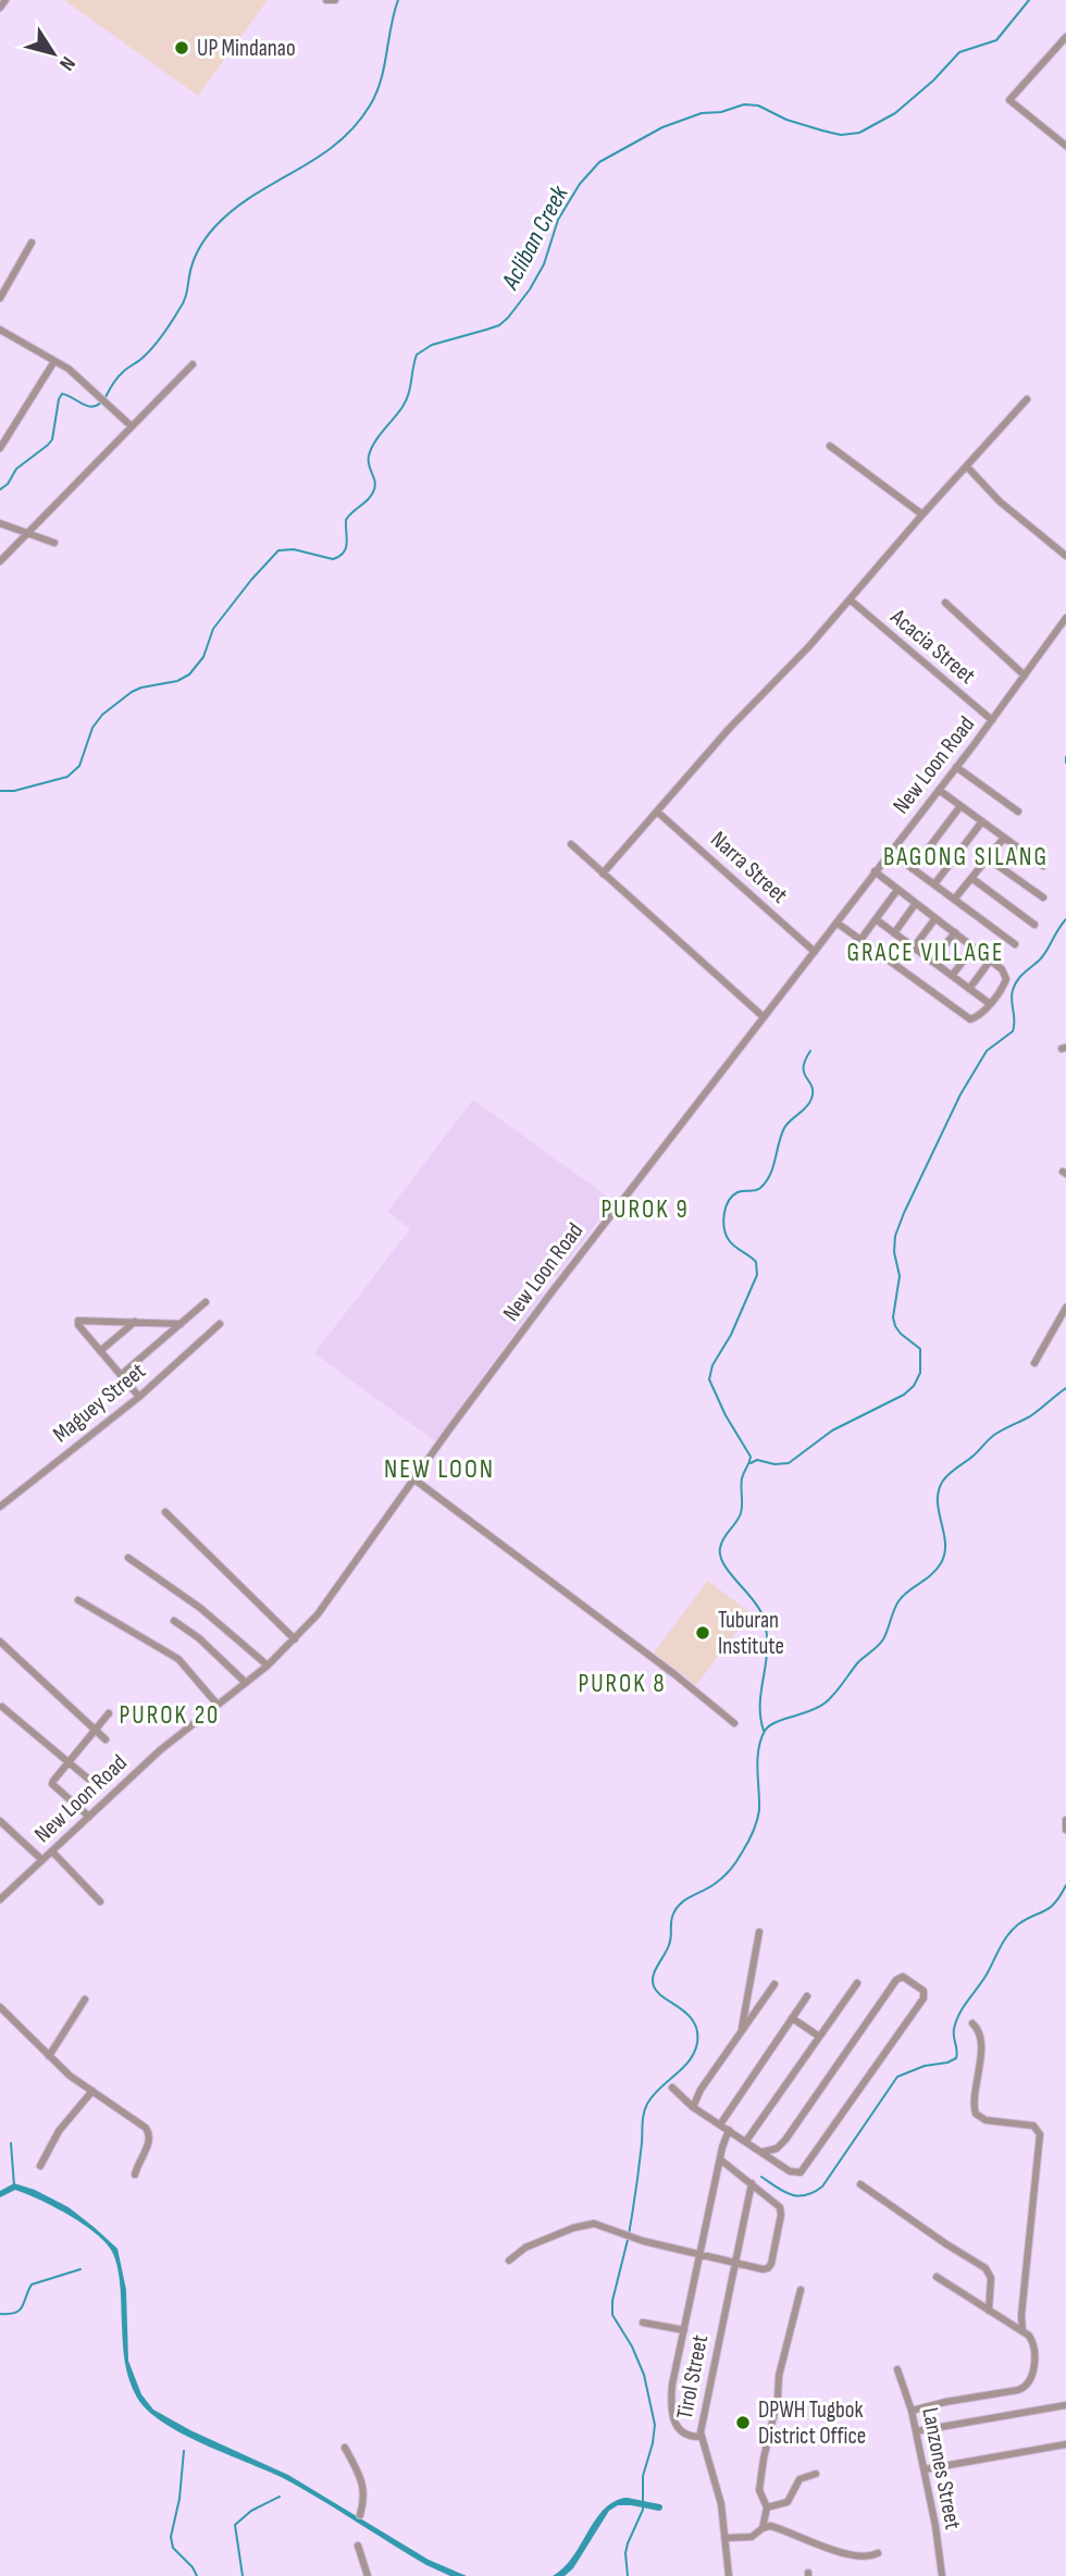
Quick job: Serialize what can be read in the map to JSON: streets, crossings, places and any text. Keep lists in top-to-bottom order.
{
  "streets": {
    "street": [
      "Acacia Street",
      "New Loon Road",
      "Narra Street",
      "Maguey Street",
      "Tirol Street",
      "Lanzones Street"
    ]
  },
  "crossings": [
    ["Acacia Street", "New Loon Road"],
    ["New Loon Road", "Narra Street"]
  ],
  "districts": [
    "BAGONG SILANG",
    "GRACE VILLAGE",
    "PUROK 9",
    "NEW LOON",
    "PUROK 8",
    "PUROK 20"
  ],
  "water": ["Acliban Creek"],
  "places": ["UP Mindanao", "Tuburan Institute", "DPWH Tugbok District Office"],
  "north": "bottom right"
}
